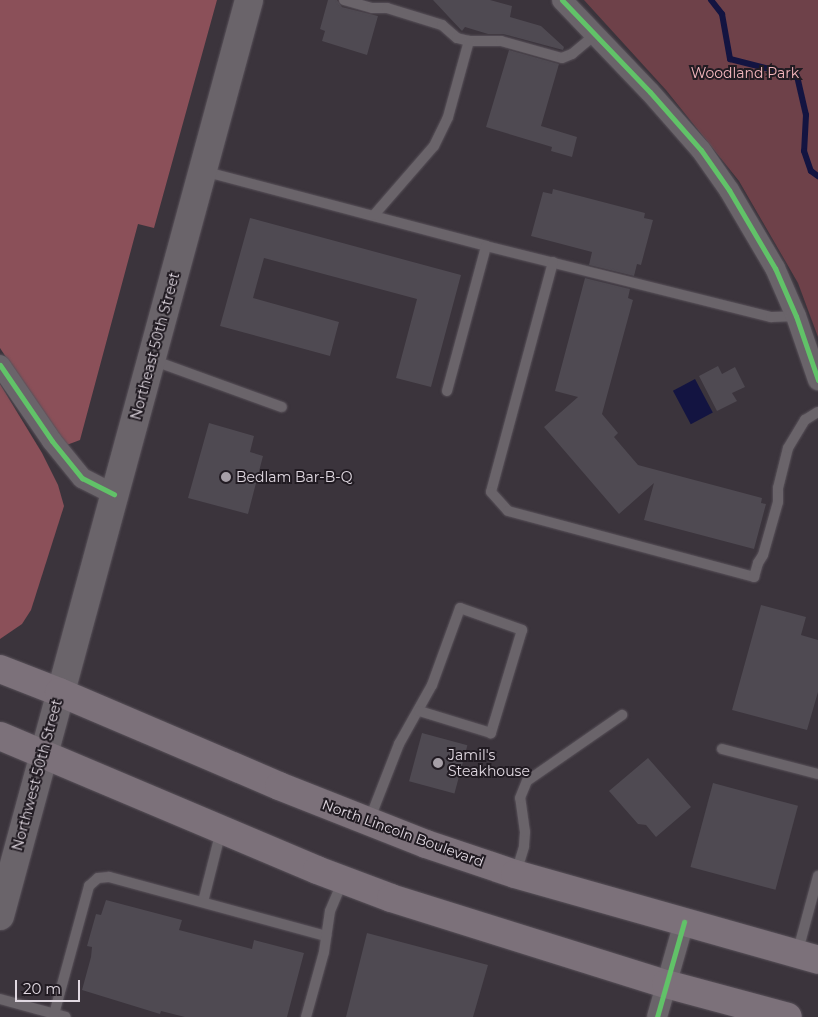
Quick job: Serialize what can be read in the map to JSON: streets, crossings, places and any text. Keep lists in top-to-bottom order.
{
  "streets": {
    "main road": ["Northeast 50th Street", "Northwest 50th Street", "North Lincoln Boulevard"]
  },
  "crossings": [
    ["Northeast 50th Street", "Northwest 50th Street"],
    ["Northeast 50th Street", "North Lincoln Boulevard"],
    ["Northwest 50th Street", "North Lincoln Boulevard"]
  ],
  "parks": ["Woodland Park"],
  "places": ["Bedlam Bar-B-Q", "Jamil's Steakhouse"],
  "scale_bar": "20 m"
}
